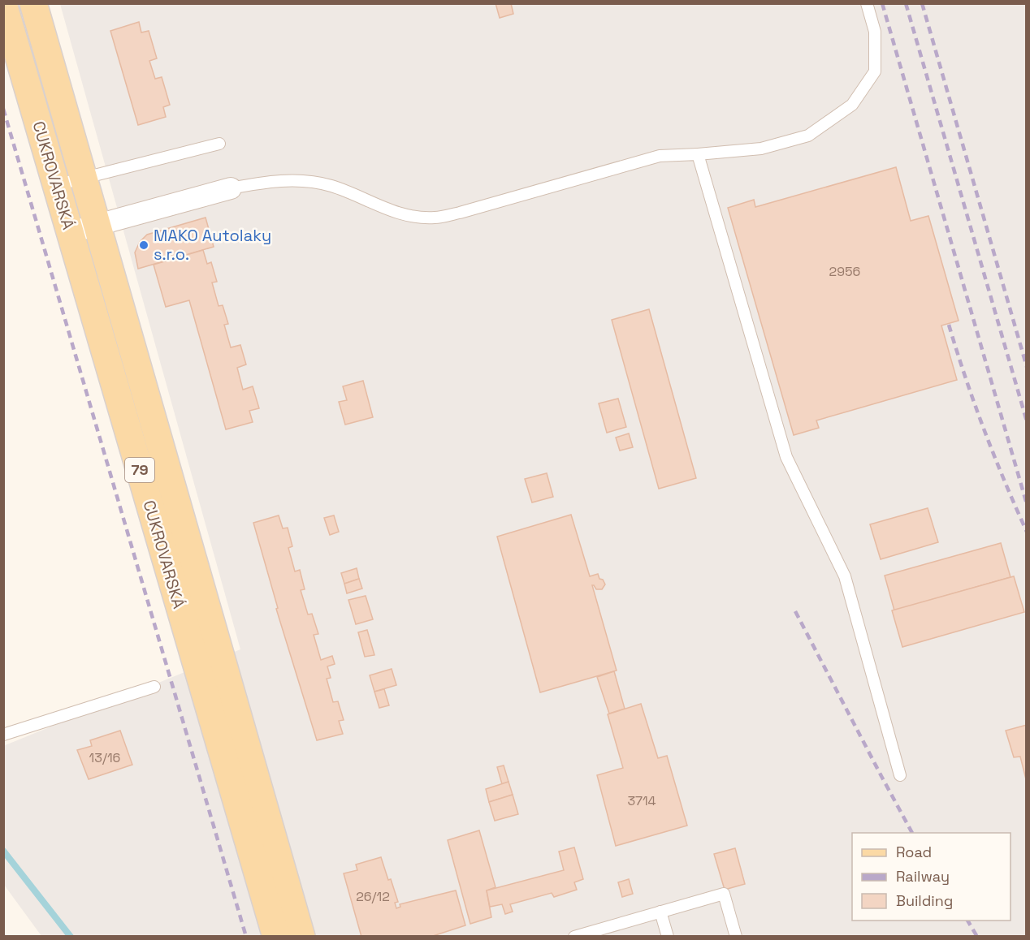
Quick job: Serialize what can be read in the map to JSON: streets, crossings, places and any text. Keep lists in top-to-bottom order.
{
  "streets": {
    "main road": ["CUKROVARSKÁ", "79"]
  },
  "places": ["MAKO Autolaky s.r.o."],
  "house_numbers": [
    "2956",
    "13/16",
    "3714",
    "26/12"
  ],
  "legend": ["Road", "Railway", "Building"]
}
